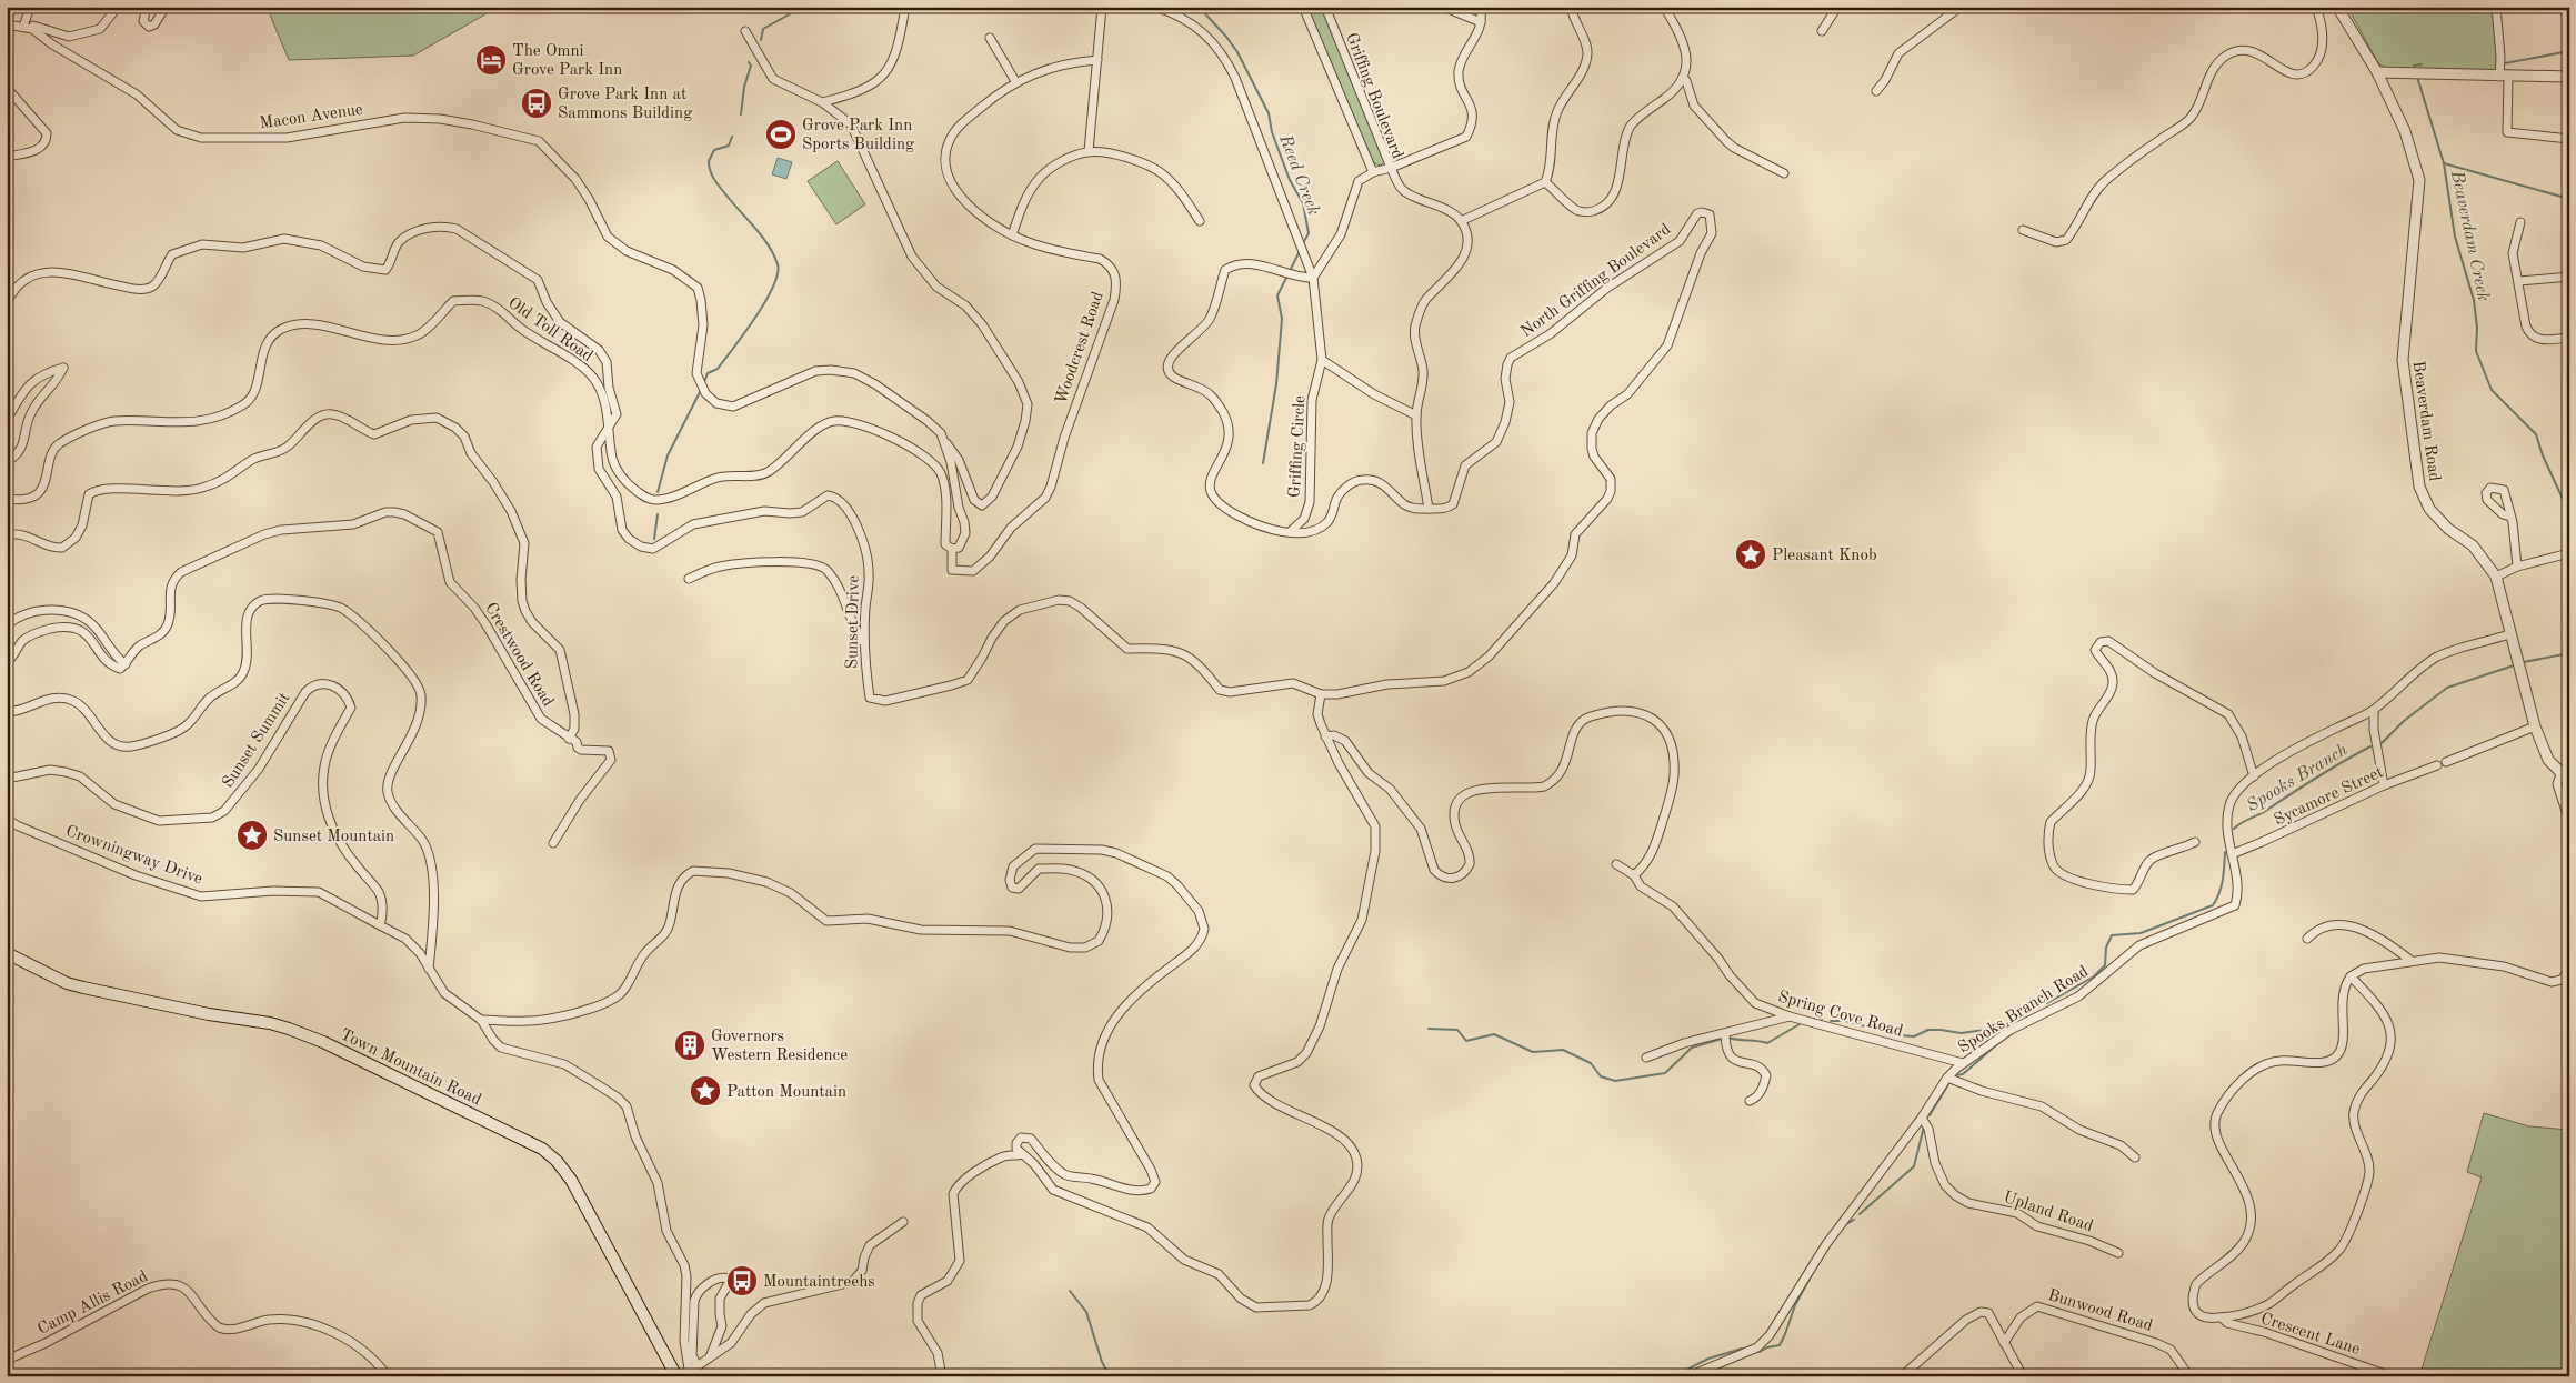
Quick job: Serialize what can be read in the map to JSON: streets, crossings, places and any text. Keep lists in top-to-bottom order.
{
  "streets": {
    "main road": ["Town Mountain Road"],
    "street": [
      "Griffing Boulevard",
      "Macon Avenue",
      "North Griffing Boulevard",
      "Old Toll Road",
      "Woodcrest Road",
      "Beaverdam Road",
      "Griffing Circle",
      "Sunset Drive",
      "Crestwood Road",
      "Sunset Summit",
      "Sycamore Street",
      "Crowningway Drive",
      "Spooks Branch Road",
      "Spring Cove Road",
      "Upland Road",
      "Camp Allis Road",
      "Bunwood Road",
      "Crescent Lane"
    ]
  },
  "crossings": [
    ["North Griffing Boulevard", "Griffing Circle"],
    ["North Griffing Boulevard", "Sunset Drive"],
    ["Old Toll Road", "Woodcrest Road"],
    ["Old Toll Road", "Sunset Drive"],
    ["Beaverdam Road", "Spooks Branch Road"],
    ["Sunset Summit", "Crowningway Drive"],
    ["Sycamore Street", "Spooks Branch Road"],
    ["Spooks Branch Road", "Spring Cove Road"],
    ["Spooks Branch Road", "Upland Road"]
  ],
  "water": ["Reed Creek", "Beaverdam Creek", "Spooks Branch"],
  "places": {
    "hotel": ["The Omni Grove Park Inn"],
    "bus stop": ["Grove Park Inn at Sammons Building", "Mountaintreehs"],
    "sports": ["Grove Park Inn Sports Building"],
    "place": ["Pleasant Knob", "Sunset Mountain", "Patton Mountain"],
    "building": ["Governors Western Residence"]
  }
}
